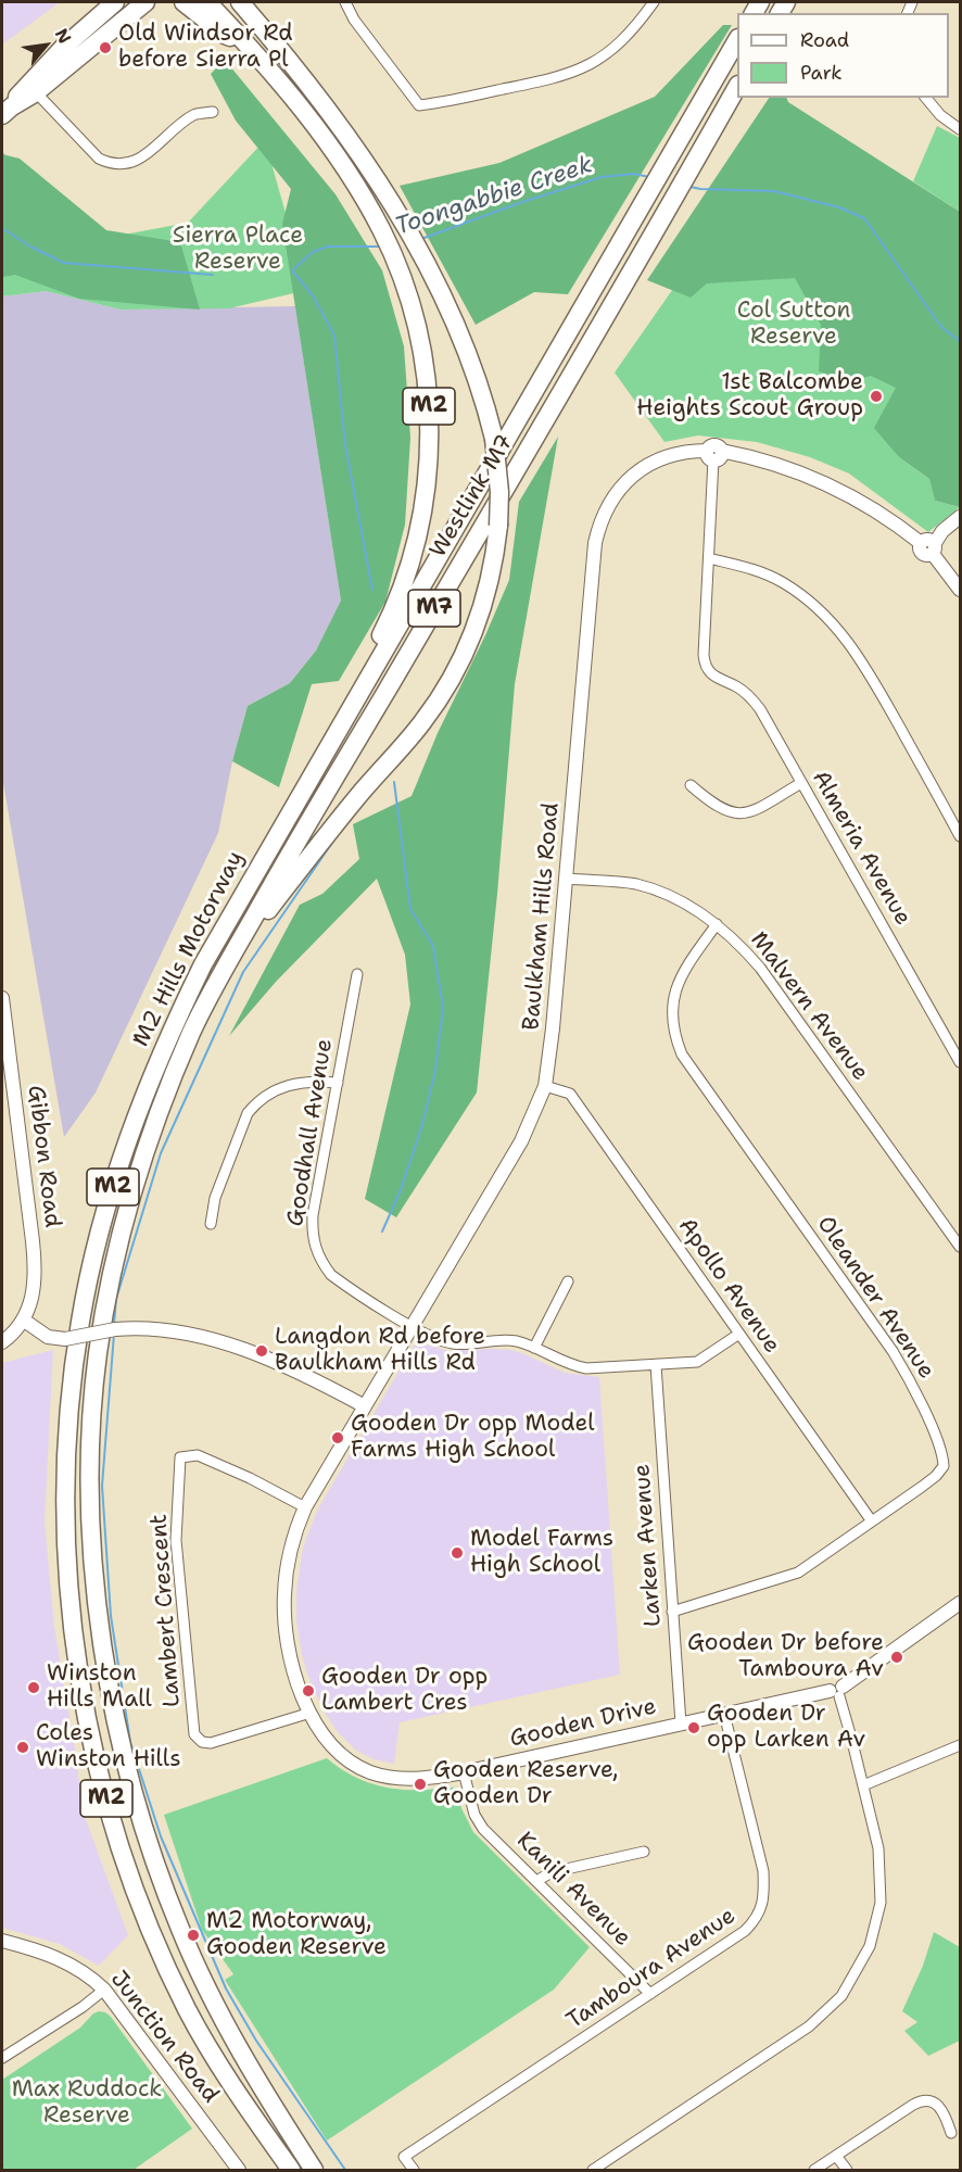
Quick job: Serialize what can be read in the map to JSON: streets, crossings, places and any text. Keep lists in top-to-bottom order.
{
  "streets": {
    "highway": [
      "M2",
      "Westlink M7",
      "M7",
      "M2 Hills Motorway"
    ],
    "street": [
      "Almeria Avenue",
      "Baulkham Hills Road",
      "Malvern Avenue",
      "Goodhall Avenue",
      "Gibbon Road",
      "Apollo Avenue",
      "Oleander Avenue",
      "Larken Avenue",
      "Lambert Crescent",
      "Gooden Drive",
      "Kanili Avenue",
      "Tamboura Avenue",
      "Junction Road"
    ]
  },
  "crossings": [
    ["M2", "Westlink M7"],
    ["M2", "M2 Hills Motorway"],
    ["Westlink M7", "M2 Hills Motorway"],
    ["Baulkham Hills Road", "Malvern Avenue"],
    ["Baulkham Hills Road", "Goodhall Avenue"],
    ["Baulkham Hills Road", "Apollo Avenue"],
    ["Baulkham Hills Road", "Gooden Drive"],
    ["Malvern Avenue", "Oleander Avenue"],
    ["Goodhall Avenue", "Apollo Avenue"],
    ["Goodhall Avenue", "Larken Avenue"],
    ["Apollo Avenue", "Oleander Avenue"],
    ["Oleander Avenue", "Larken Avenue"],
    ["Larken Avenue", "Gooden Drive"],
    ["Lambert Crescent", "Gooden Drive"],
    ["Gooden Drive", "Kanili Avenue"],
    ["Gooden Drive", "Tamboura Avenue"],
    ["Kanili Avenue", "Tamboura Avenue"]
  ],
  "water": ["Toongabbie Creek"],
  "parks": ["Sierra Place Reserve", "Col Sutton Reserve", "Max Ruddock Reserve"],
  "places": [
    "Old Windsor Rd before Sierra Pl",
    "1st Balcombe Heights Scout Group",
    "Langdon Rd before Baulkham Hills Rd",
    "Gooden Dr opp Model Farms High School",
    "Model Farms High School",
    "Gooden Dr before Tamboura Av",
    "Winston Hills Mall",
    "Gooden Dr opp Lambert Cres",
    "Gooden Dr opp Larken Av",
    "Coles Winston Hills",
    "Gooden Reserve, Gooden Dr",
    "M2 Motorway, Gooden Reserve"
  ],
  "legend": ["Road", "Park"],
  "north": "top right"
}
